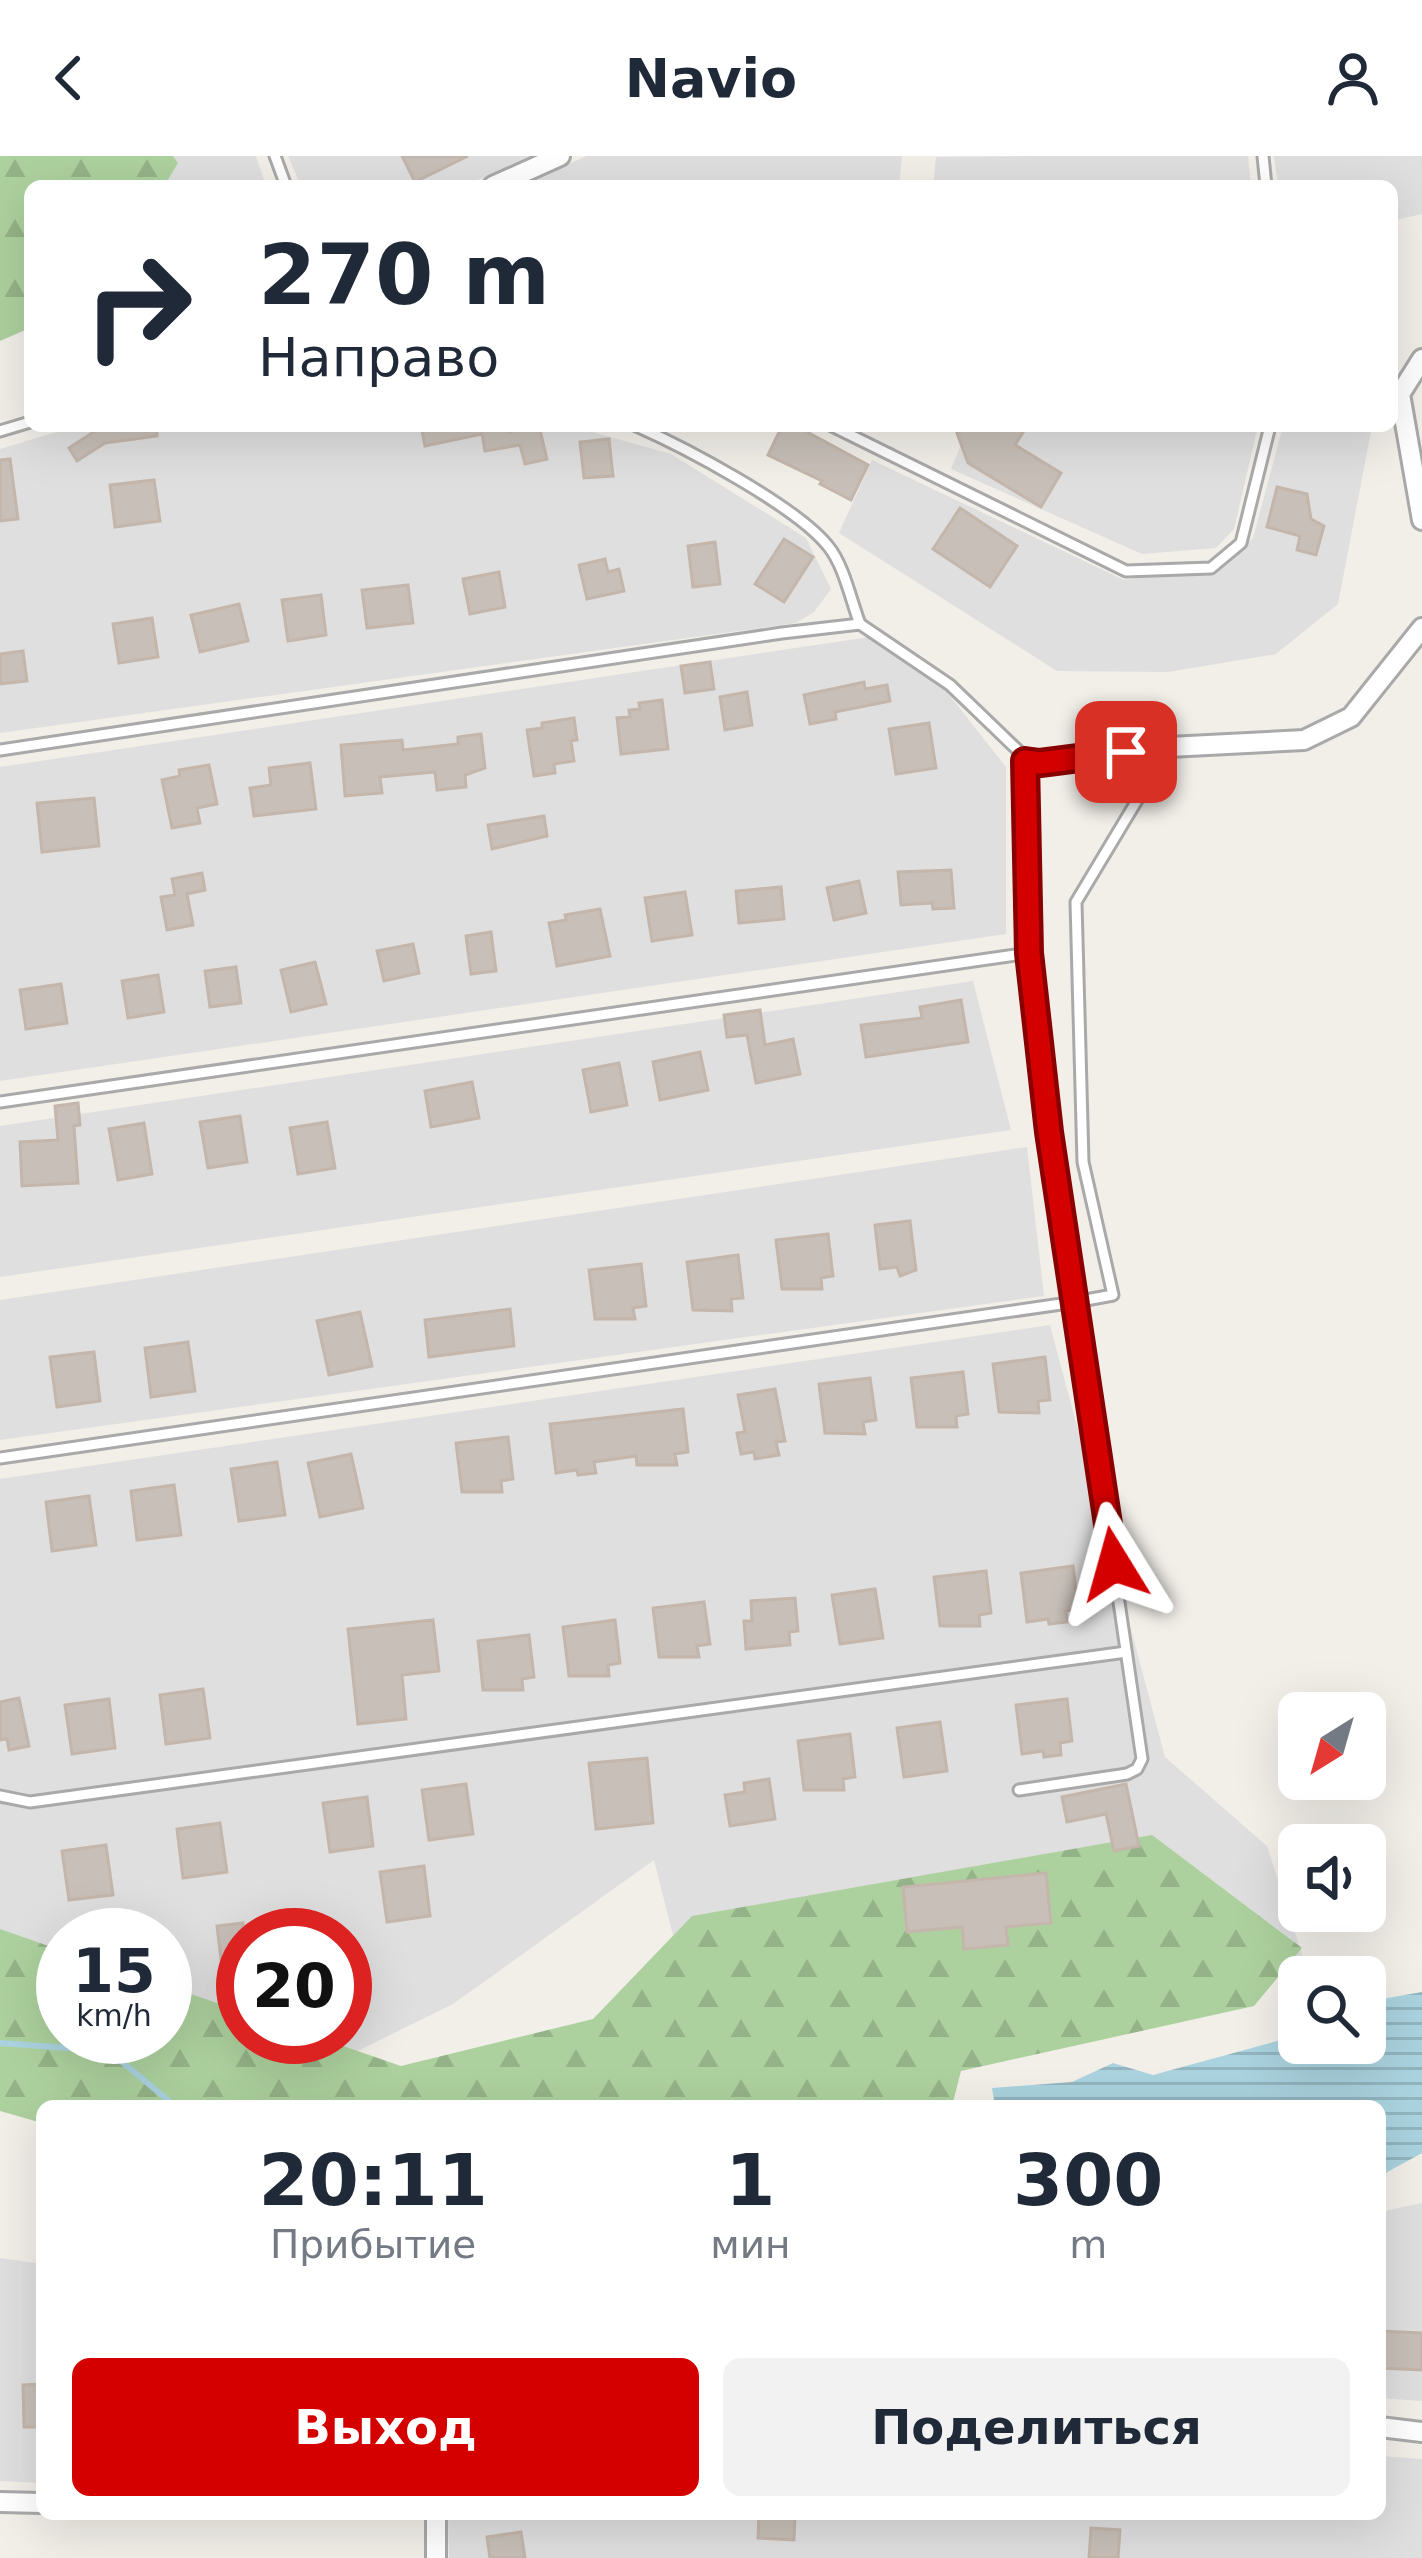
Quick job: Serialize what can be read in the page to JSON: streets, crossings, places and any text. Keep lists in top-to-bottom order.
{
  "north": "bottom left",
  "page": {
    "header": "Navio",
    "turn": ["270 m", "Направо"],
    "speed": "15 km/h",
    "limit": "20",
    "eta": [
      "20:11",
      "Прибытие",
      "1",
      "мин",
      "300",
      "m"
    ],
    "buttons": ["Выход", "Поделиться"]
  }
}
